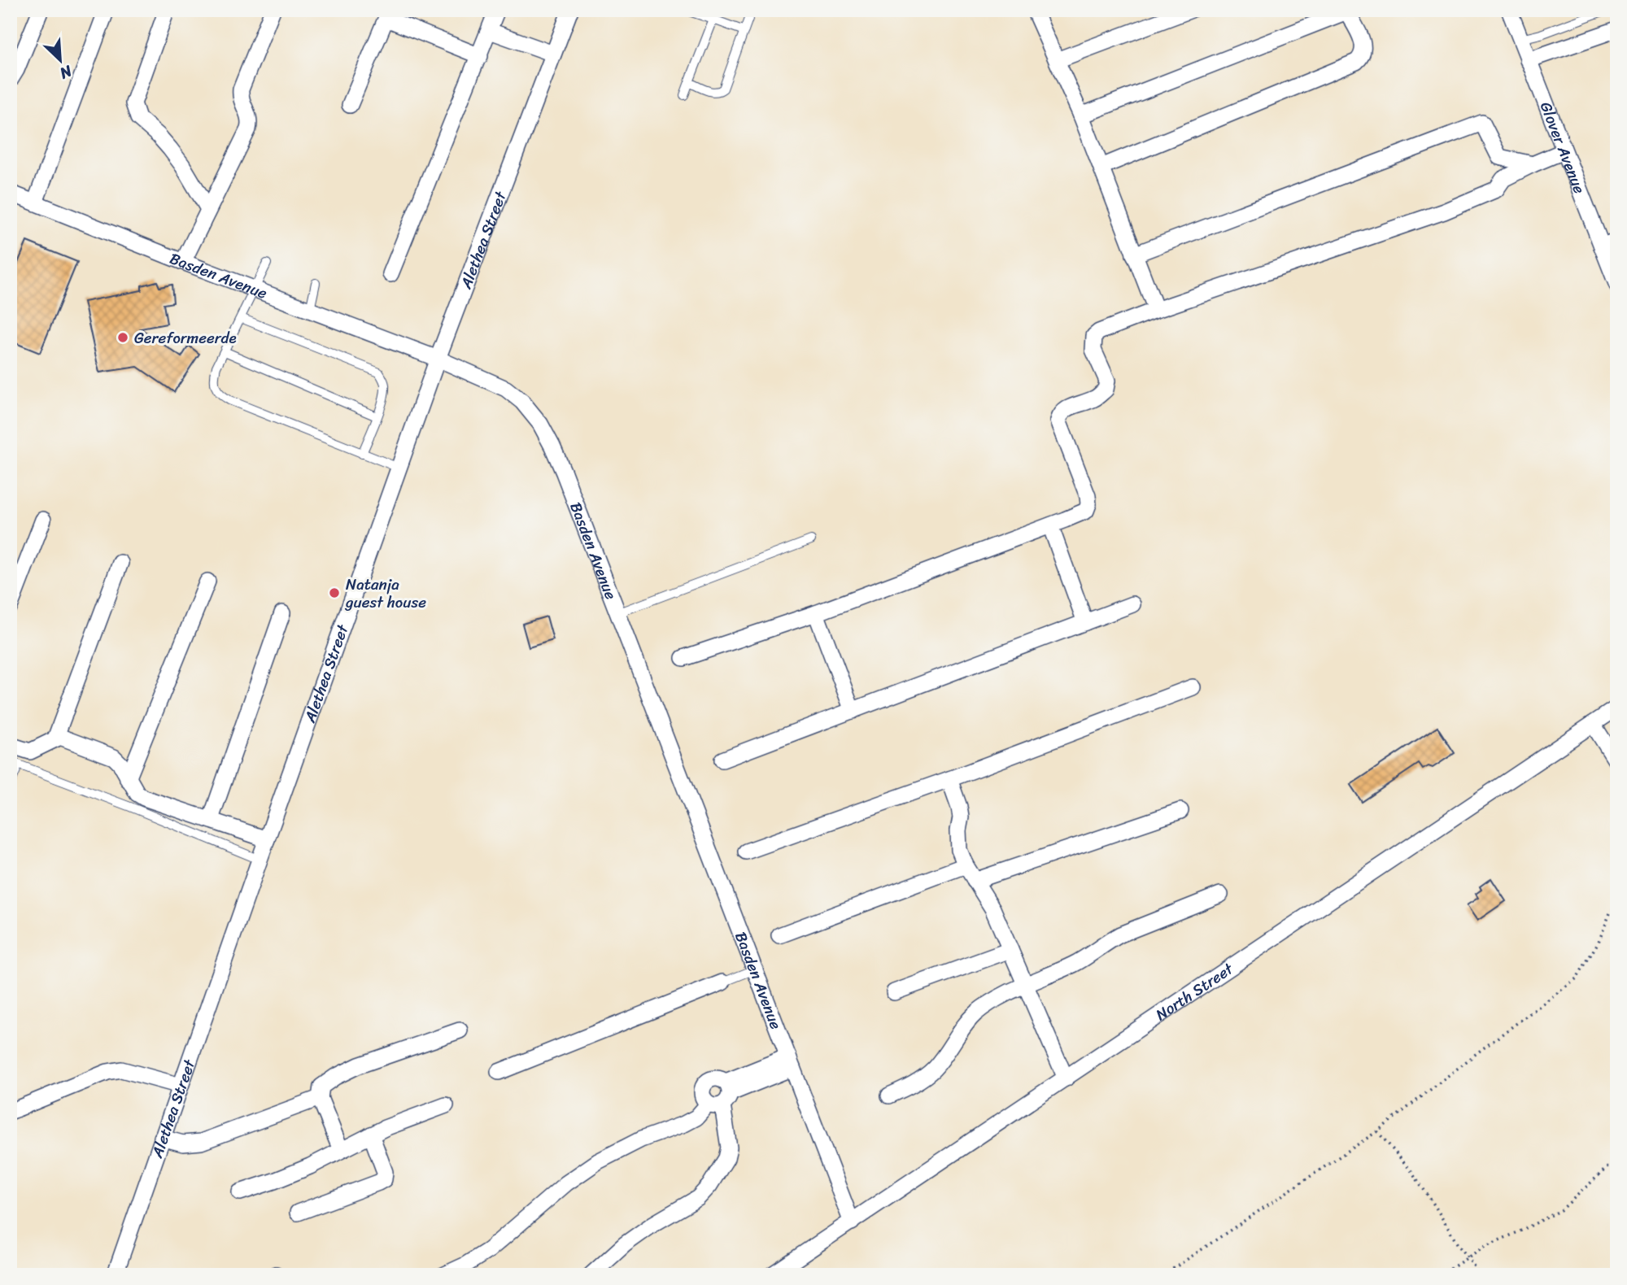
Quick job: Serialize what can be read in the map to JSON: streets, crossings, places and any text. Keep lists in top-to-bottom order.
{
  "streets": {
    "street": [
      "Glover Avenue",
      "Alethea Street",
      "Basden Avenue",
      "North Street"
    ]
  },
  "crossings": [
    ["Alethea Street", "Basden Avenue"],
    ["Basden Avenue", "North Street"]
  ],
  "places": ["Gereformeerde", "Natanja guest house"],
  "north": "bottom right"
}
